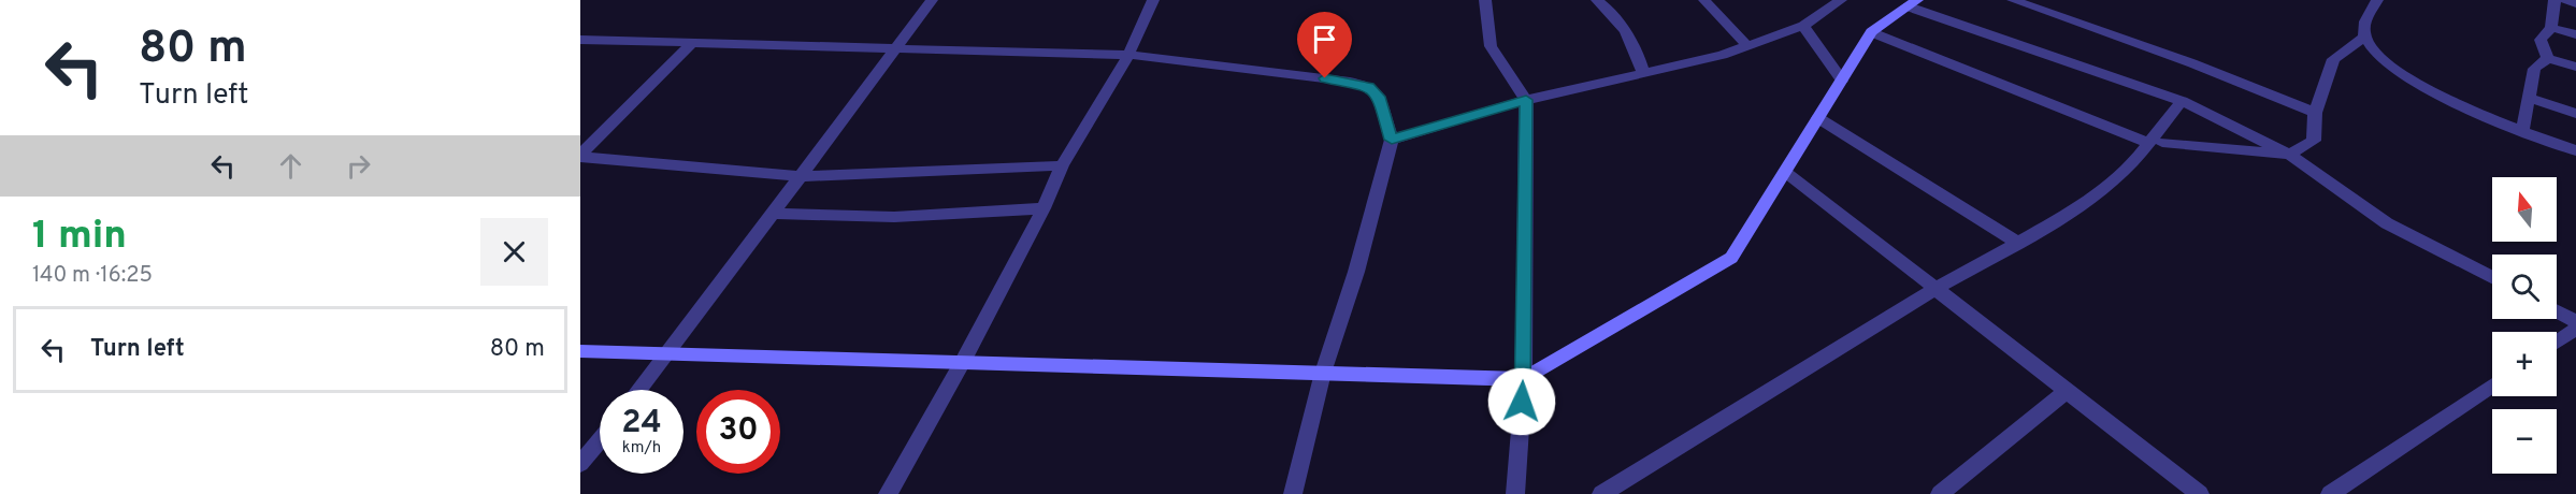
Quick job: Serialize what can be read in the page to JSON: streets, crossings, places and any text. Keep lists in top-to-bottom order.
{
  "north": "top",
  "page": {
    "turn": ["80 m", "Turn left"],
    "map_buttons": ["+", "−"],
    "heading": ["1 min", "140 m · 16:25"],
    "list": [
      {
        "name": "Turn left",
        "value": "80 m"
      }
    ],
    "speed": "24 km/h",
    "limit": "30"
  }
}
